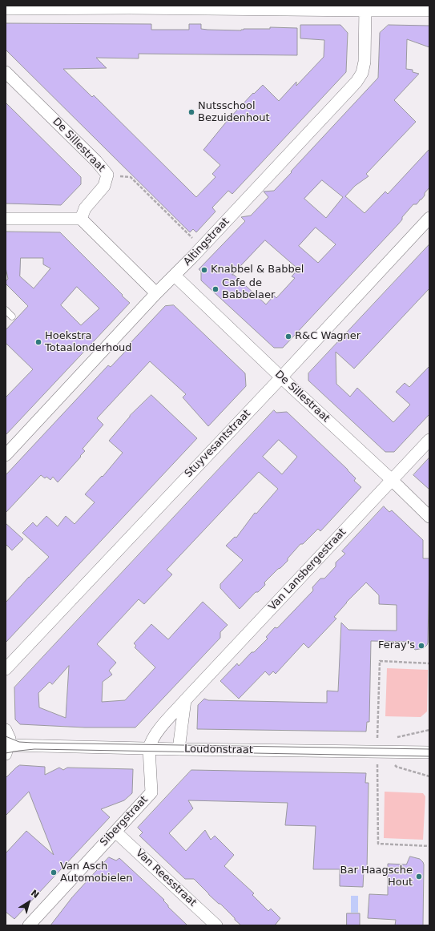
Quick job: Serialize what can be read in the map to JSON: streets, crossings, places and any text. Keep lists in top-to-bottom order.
{
  "streets": {
    "street": [
      "De Sillestraat",
      "Altingstraat",
      "Stuyvesantstraat",
      "Van Lansbergestraat",
      "Loudonstraat",
      "Sibergstraat",
      "Van Reesstraat"
    ]
  },
  "crossings": [
    ["De Sillestraat", "Altingstraat"],
    ["De Sillestraat", "Stuyvesantstraat"],
    ["De Sillestraat", "Van Lansbergestraat"],
    ["Van Lansbergestraat", "Loudonstraat"],
    ["Van Lansbergestraat", "Sibergstraat"],
    ["Loudonstraat", "Sibergstraat"],
    ["Sibergstraat", "Van Reesstraat"]
  ],
  "places": [
    "Nutsschool Bezuidenhout",
    "Knabbel & Babbel",
    "Cafe de Babbelaer",
    "R&C Wagner",
    "Hoekstra Totaalonderhoud",
    "Feray's",
    "Van Asch Automobielen",
    "Bar Haagsche Hout"
  ],
  "north": "top right"
}
